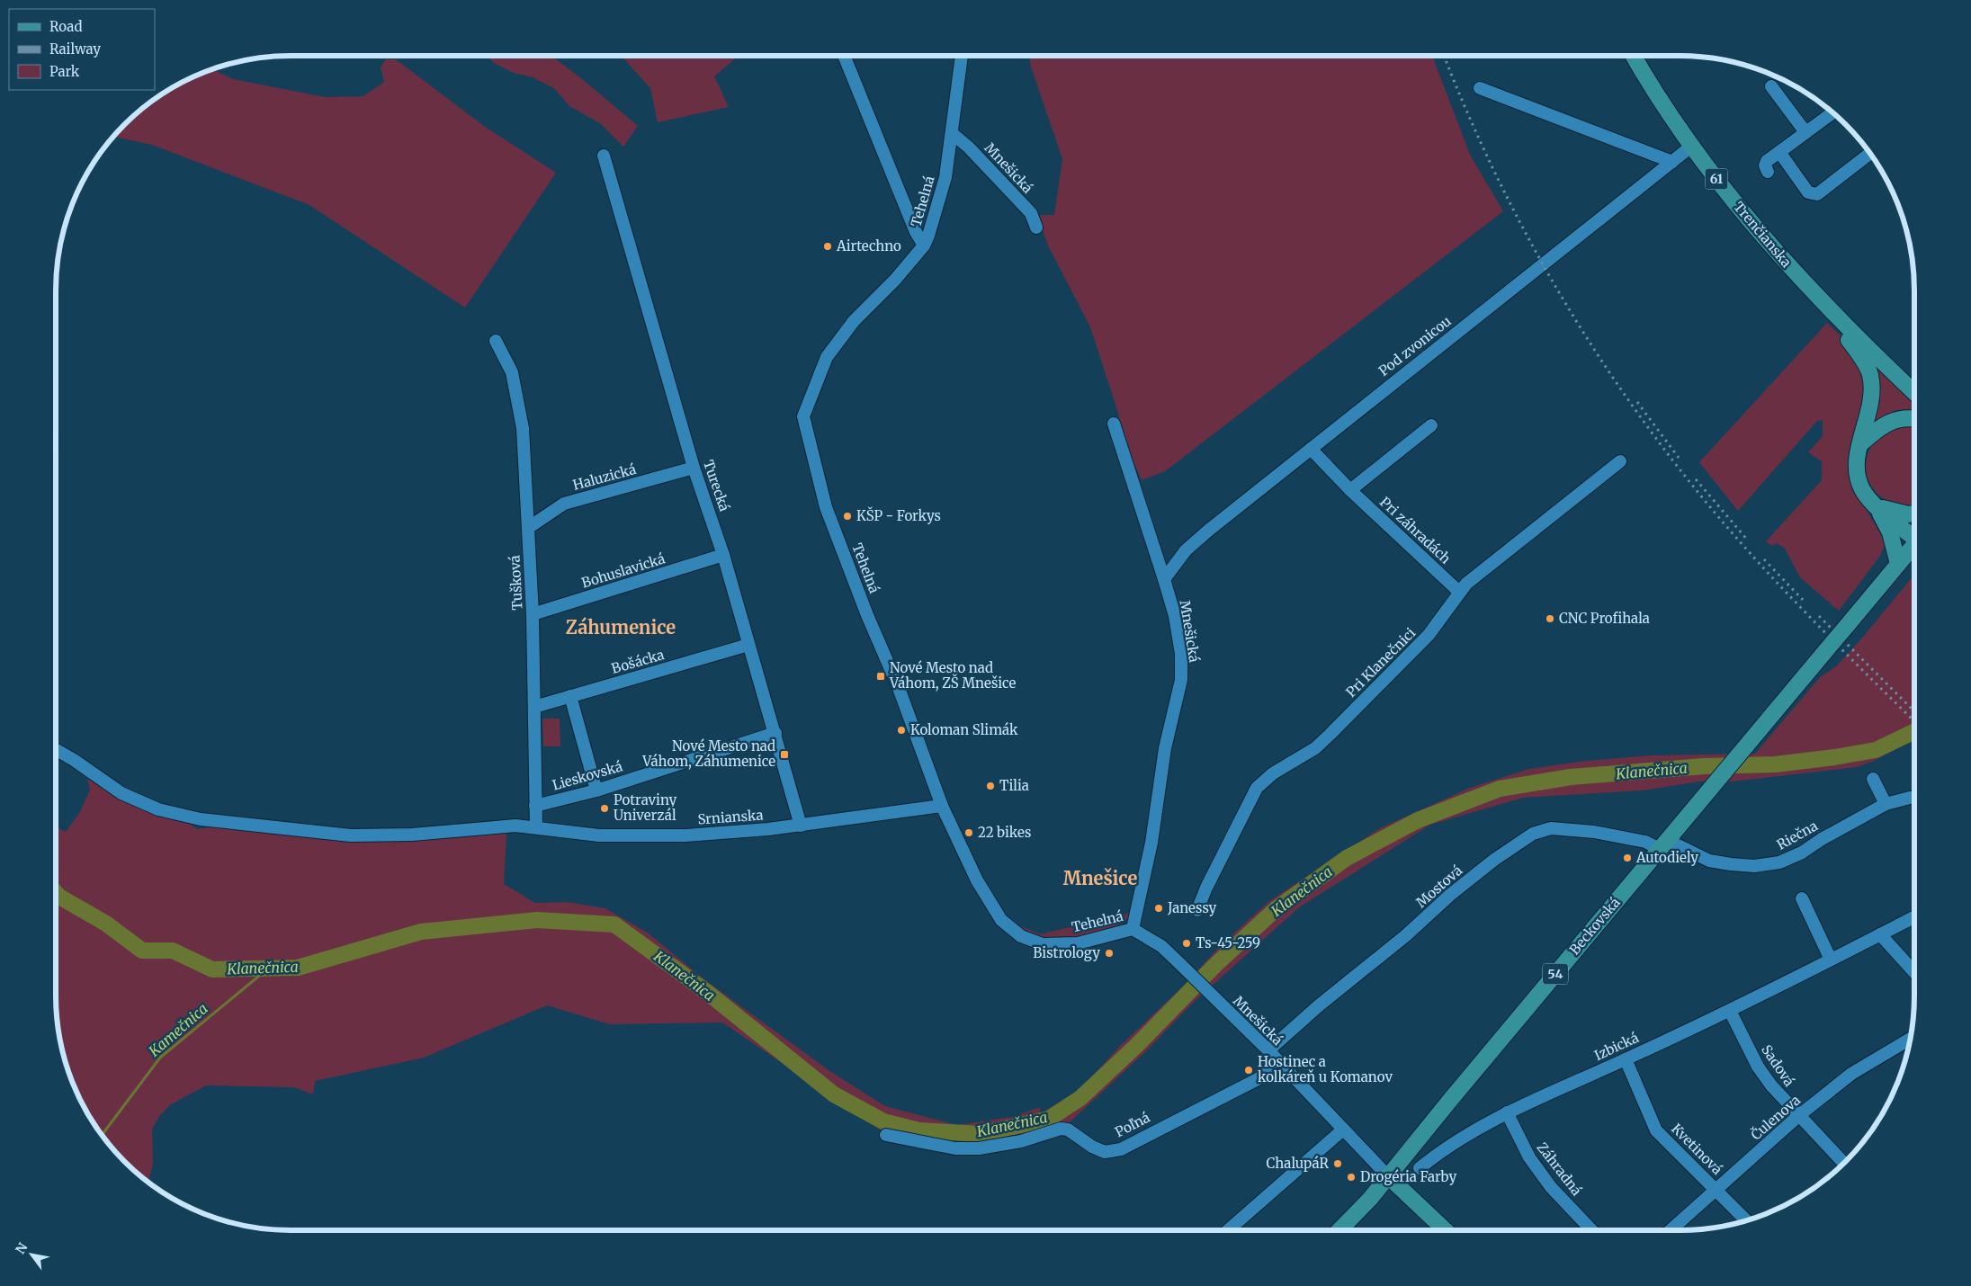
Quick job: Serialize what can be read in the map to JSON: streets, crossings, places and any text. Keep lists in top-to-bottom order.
{
  "streets": {
    "main road": [
      "61",
      "Trenčianska",
      "Beckovská",
      "54"
    ],
    "street": [
      "Mnešická",
      "Tehelná",
      "Pod zvonicou",
      "Haluzická",
      "Turecká",
      "Pri záhradách",
      "Bohuslavická",
      "Tušková",
      "Bošácka",
      "Pri Klanečnici",
      "Lieskovská",
      "Srnianska",
      "Riečna",
      "Mostová",
      "Izbická",
      "Sadová",
      "Čulenova",
      "Poľná",
      "Kvetinová",
      "Záhradná"
    ]
  },
  "crossings": [
    ["Mnešická", "Tehelná"],
    ["Mnešická", "Pod zvonicou"],
    ["Mnešická", "Mostová"],
    ["Mnešická", "Beckovská"],
    ["Mnešická", "54"],
    ["Mnešická", "Poľná"],
    ["Tehelná", "Srnianska"],
    ["Trenčianska", "Pod zvonicou"],
    ["Pod zvonicou", "Pri záhradách"],
    ["Haluzická", "Turecká"],
    ["Haluzická", "Tušková"],
    ["Turecká", "Bohuslavická"],
    ["Turecká", "Bošácka"],
    ["Turecká", "Lieskovská"],
    ["Turecká", "Srnianska"],
    ["Pri záhradách", "Pri Klanečnici"],
    ["Bohuslavická", "Tušková"],
    ["Tušková", "Bošácka"],
    ["Tušková", "Lieskovská"],
    ["Tušková", "Srnianska"],
    ["Riečna", "Mostová"],
    ["Riečna", "Beckovská"],
    ["Mostová", "Beckovská"],
    ["Beckovská", "54"],
    ["Izbická", "Sadová"],
    ["Izbická", "Kvetinová"],
    ["Izbická", "Záhradná"],
    ["Sadová", "Čulenova"],
    ["Čulenova", "Kvetinová"]
  ],
  "districts": ["Záhumenice", "Mnešice"],
  "water": ["Klanečnica", "Kamečnica"],
  "places": {
    "other": [
      "Airtechno",
      "KŠP - Forkys",
      "CNC Profihala",
      "Koloman Slimák",
      "Tilia",
      "Potraviny Univerzál",
      "22 bikes",
      "Autodiely",
      "Janessy",
      "Ts-45-259",
      "Bistrology",
      "Hostinec a kolkáreň u Komanov",
      "ChalupáR",
      "Drogéria Farby"
    ],
    "transit": ["Nové Mesto nad Váhom, ZŠ Mnešice", "Nové Mesto nad Váhom, Záhumenice"]
  },
  "legend": ["Road", "Railway", "Park"],
  "north": "top left"
}
